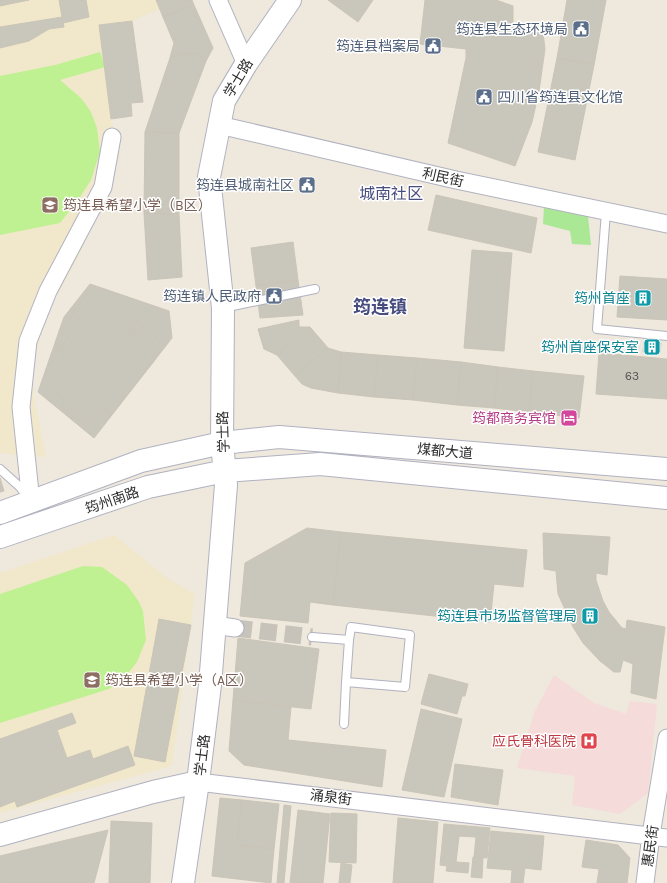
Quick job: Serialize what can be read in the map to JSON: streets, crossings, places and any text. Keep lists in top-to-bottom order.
{
  "streets": {
    "main road": [
      "学士路",
      "煤都大道",
      "筠州南路",
      "涌泉街"
    ],
    "street": ["利民街", "惠民街"]
  },
  "crossings": [
    ["学士路", "利民街"],
    ["学士路", "煤都大道"],
    ["学士路", "筠州南路"],
    ["学士路", "涌泉街"],
    ["煤都大道", "筠州南路"],
    ["涌泉街", "惠民街"]
  ],
  "districts": ["城南社区", "筠连镇"],
  "places": {
    "public building": [
      "筠连县生态环境局",
      "筠连县档案局",
      "四川省筠连县文化馆",
      "筠连县城南社区",
      "筠连镇人民政府"
    ],
    "school or university": ["筠连县希望小学（B区）", "筠连县希望小学（A区）"],
    "building": ["筠州首座", "筠州首座保安室", "筠连县市场监督管理局"],
    "hotel": ["筠都商务宾馆"],
    "hospital": ["应氏骨科医院"]
  },
  "house_numbers": ["63"]
}
